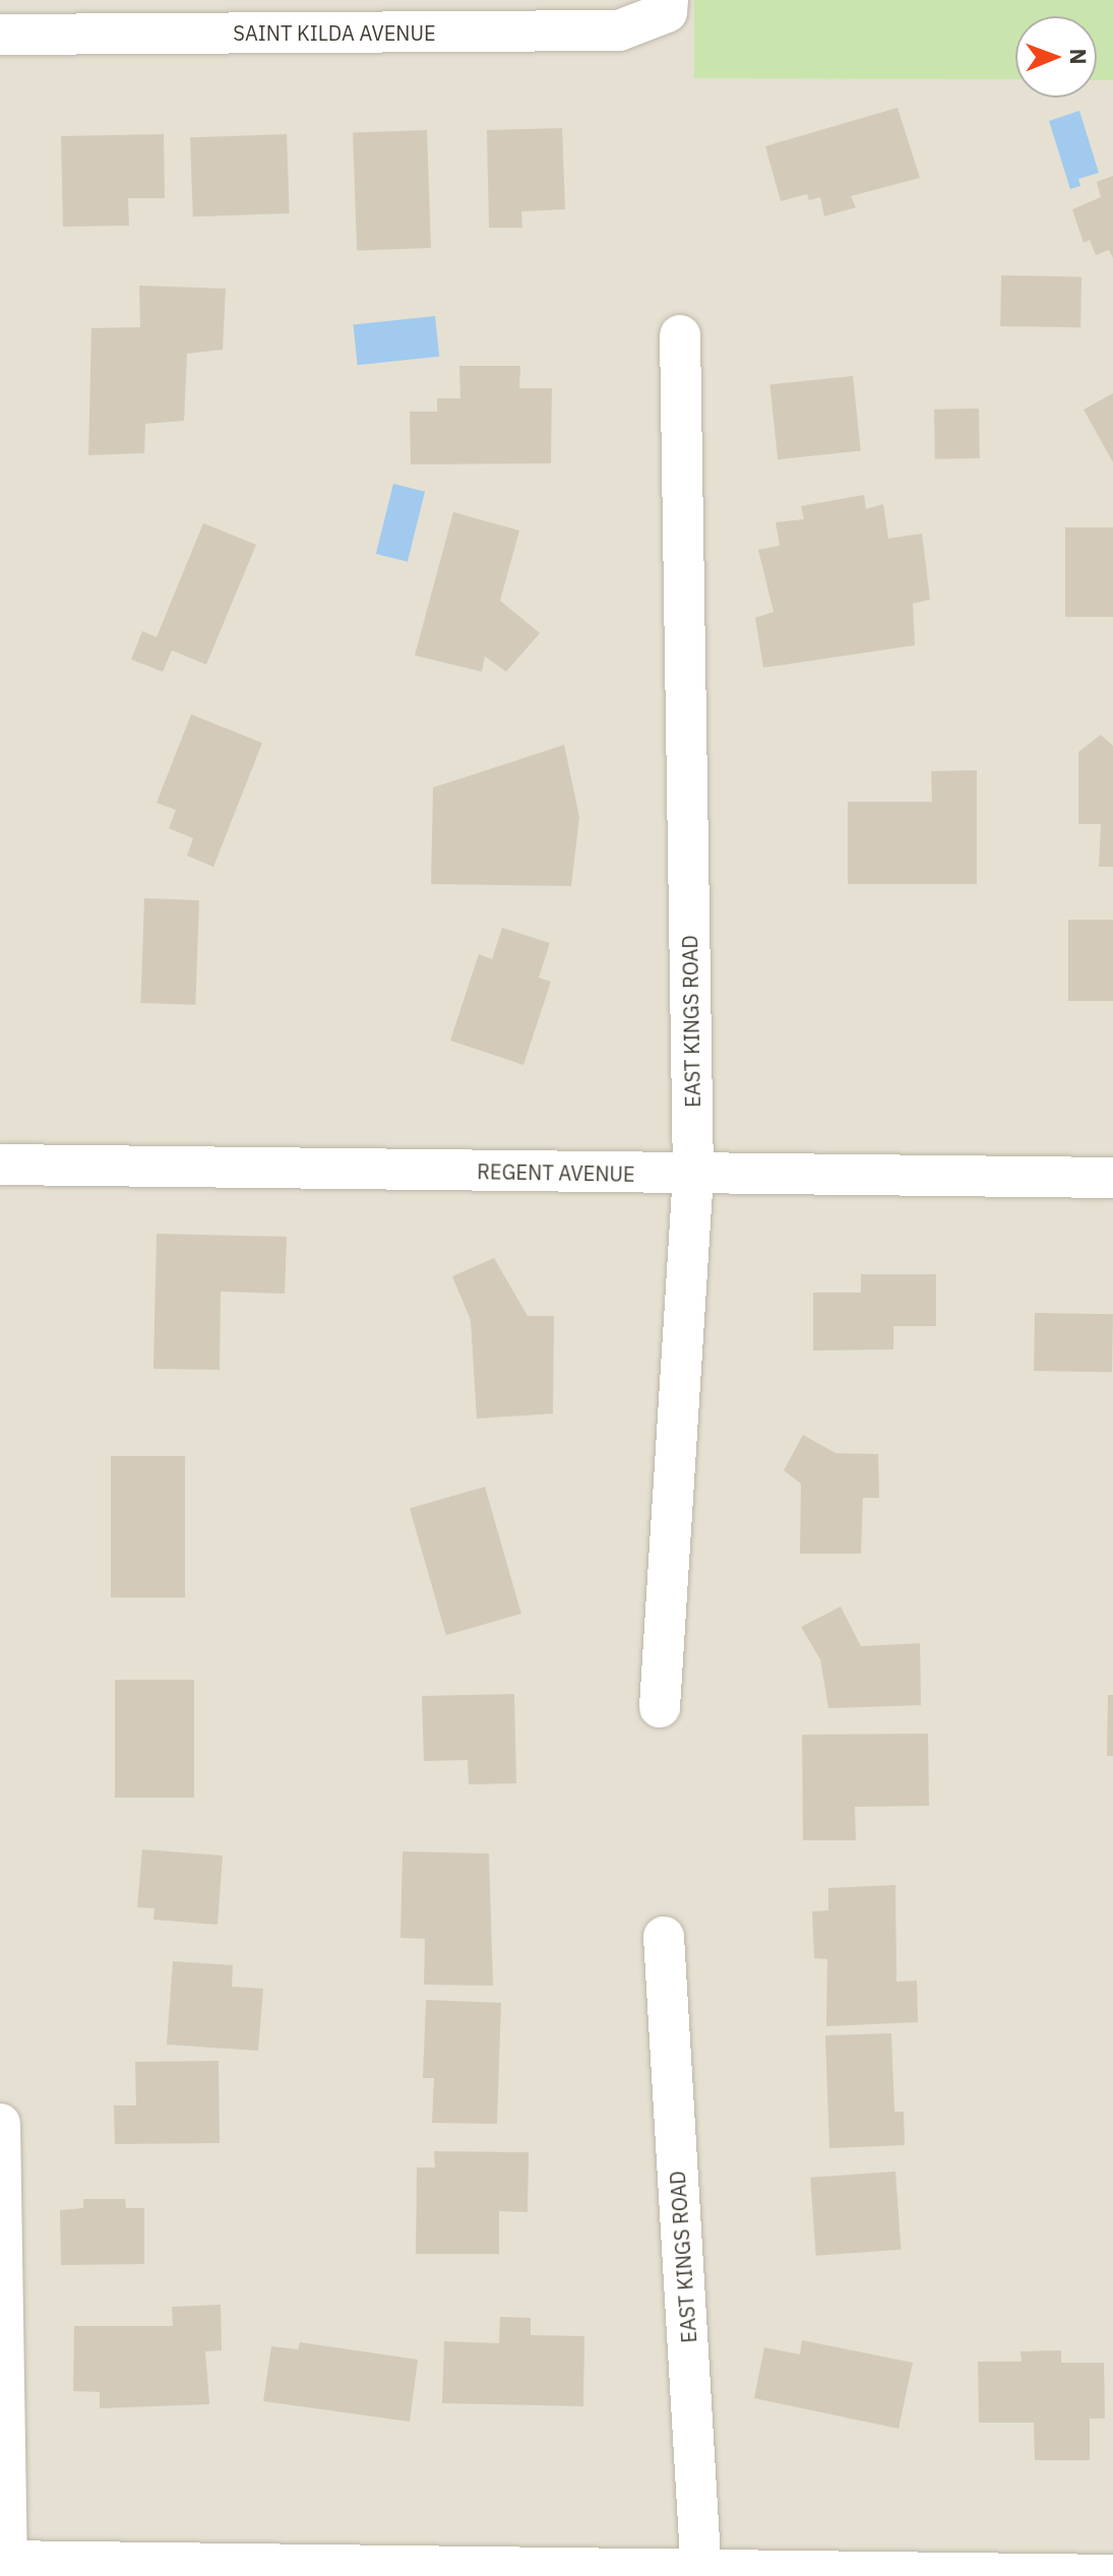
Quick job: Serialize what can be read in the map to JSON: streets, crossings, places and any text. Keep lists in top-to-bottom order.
{
  "streets": {
    "street": ["SAINT KILDA AVENUE", "EAST KINGS ROAD", "REGENT AVENUE"]
  },
  "crossings": [
    ["EAST KINGS ROAD", "REGENT AVENUE"]
  ],
  "north": "right"
}
